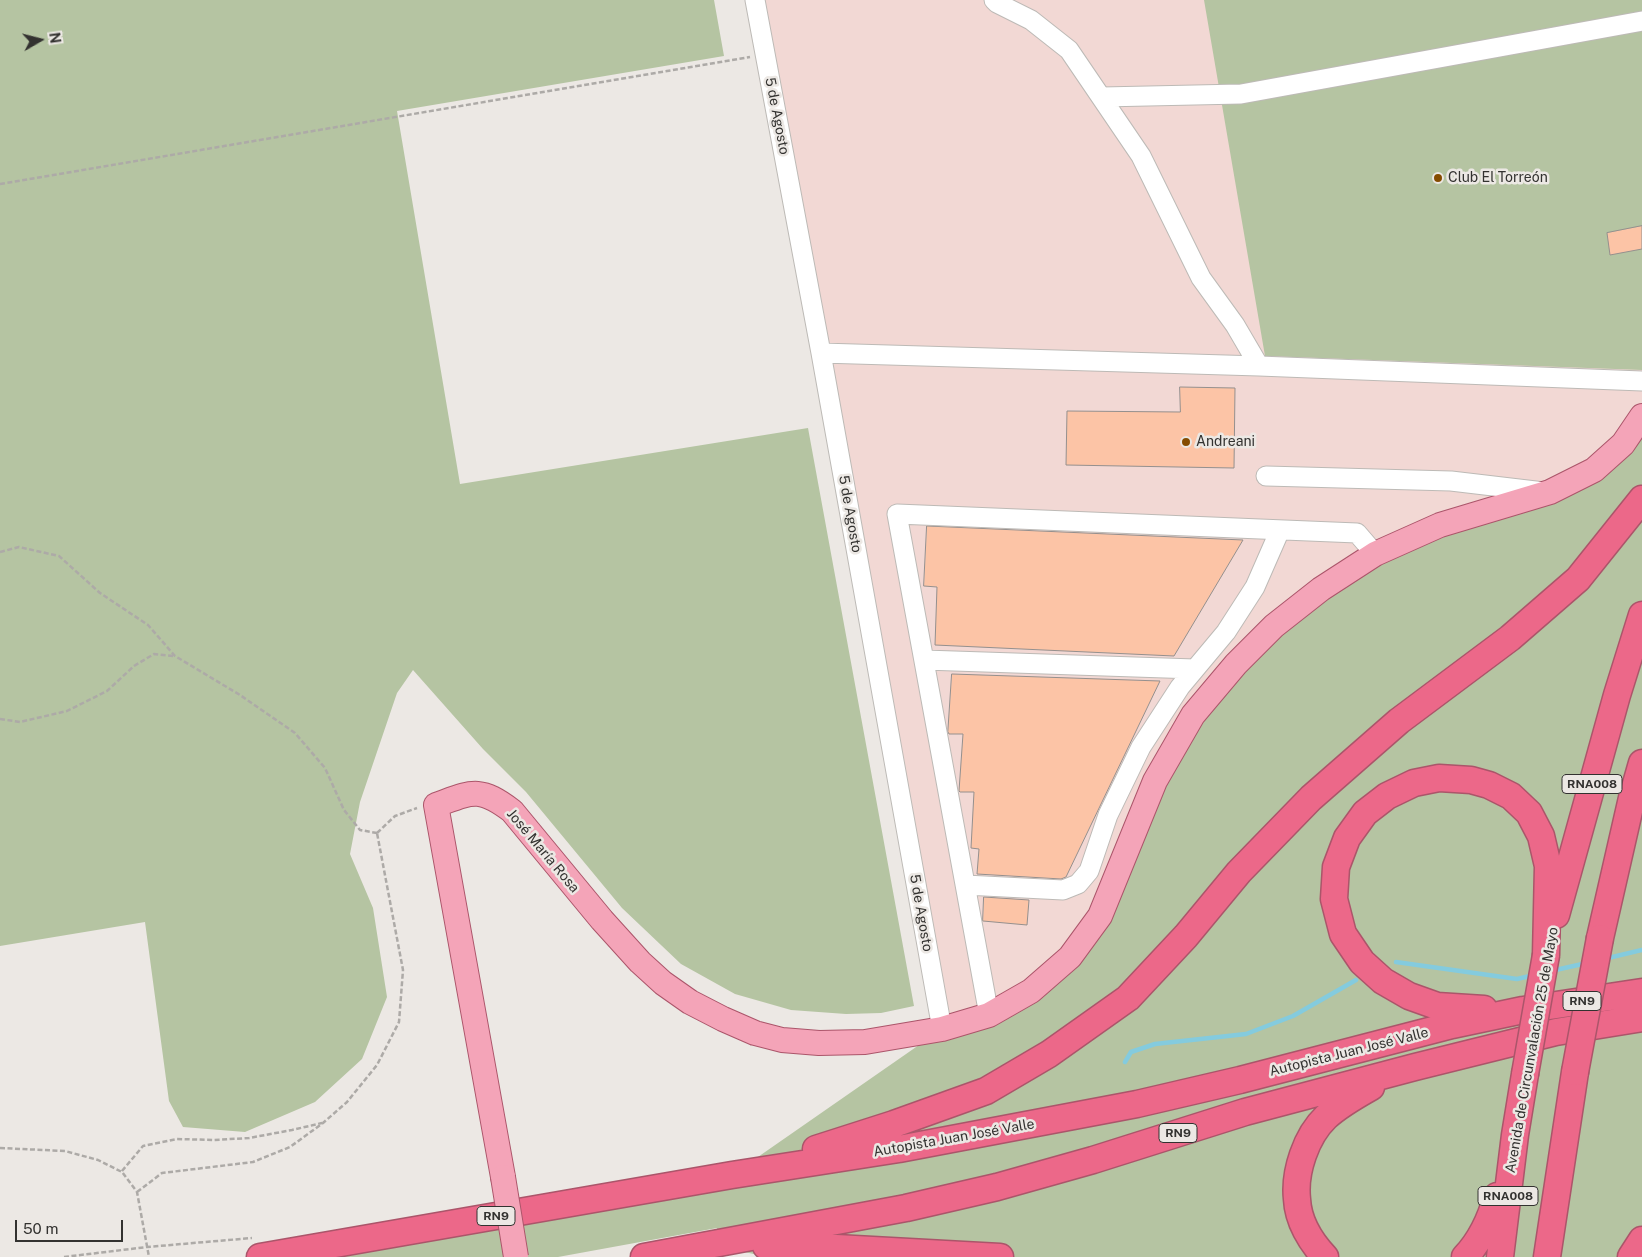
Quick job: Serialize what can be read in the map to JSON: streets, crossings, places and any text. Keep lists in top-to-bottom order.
{
  "streets": {
    "highway": [
      "RNA008",
      "RN9",
      "Avenida de Circunvalación 25 de Mayo",
      "Autopista Juan José Valle"
    ],
    "main road": ["José María Rosa"],
    "street": ["5 de Agosto"]
  },
  "crossings": [
    ["5 de Agosto", "José María Rosa"]
  ],
  "places": ["Club El Torreón", "Andreani"],
  "scale_bar": "50 m",
  "north": "right"
}
